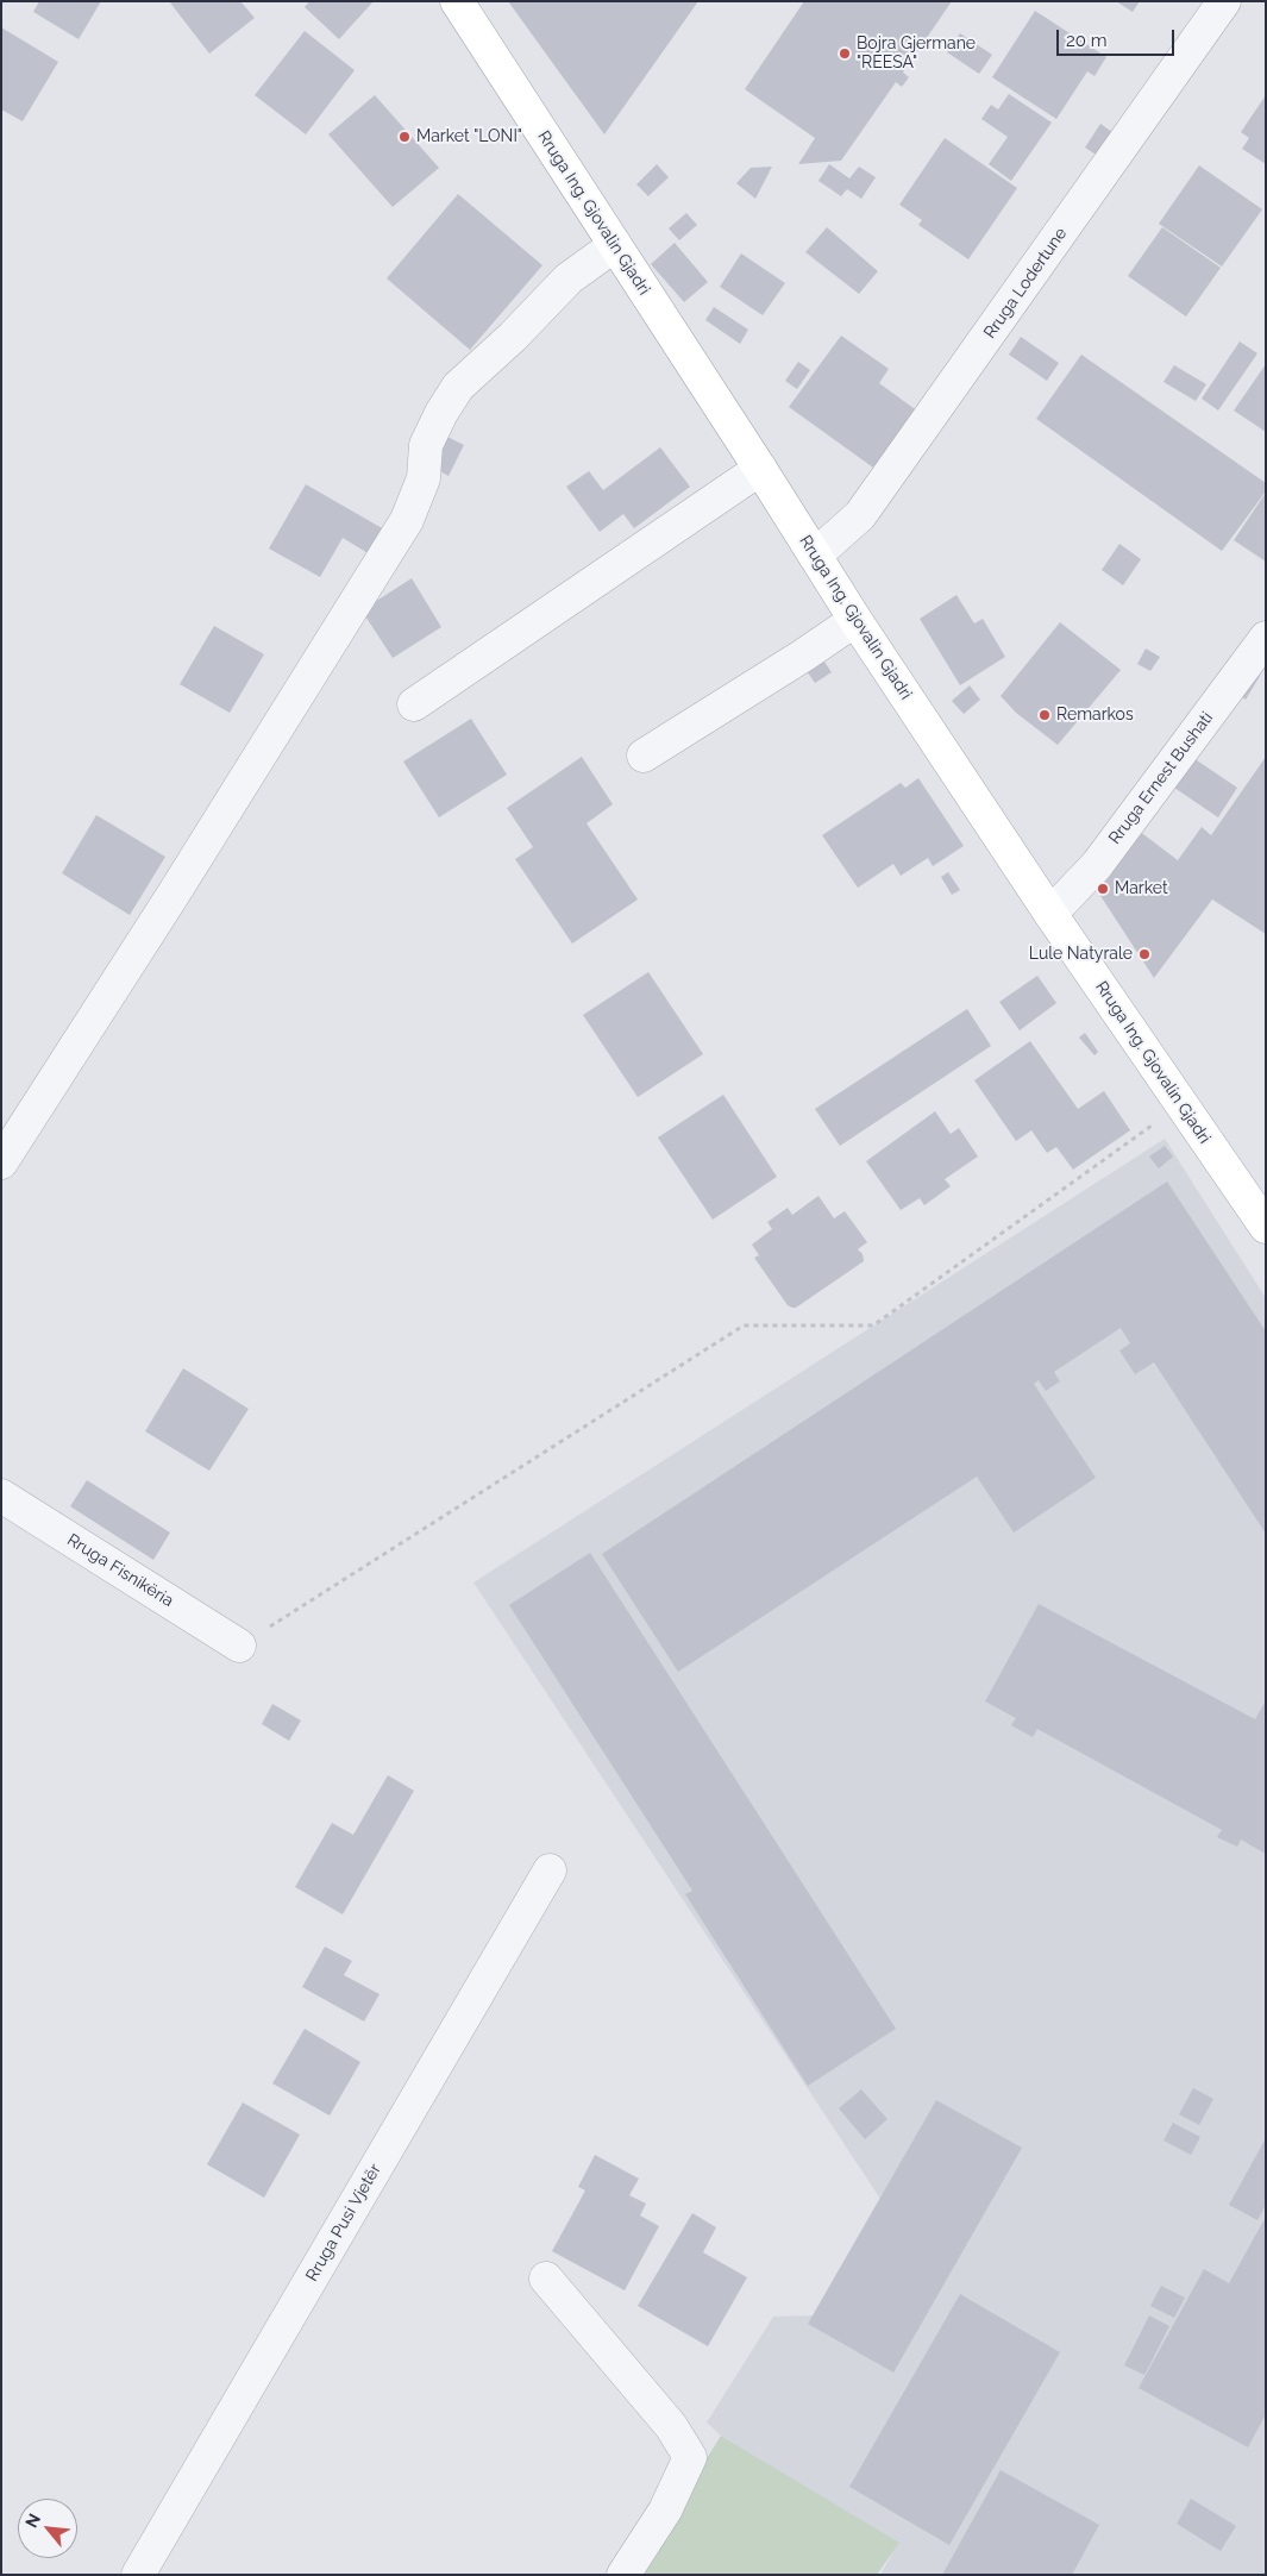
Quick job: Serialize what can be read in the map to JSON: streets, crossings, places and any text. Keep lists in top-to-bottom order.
{
  "streets": {
    "main road": ["Rruga Ing. Gjovalin Gjadri"],
    "street": [
      "Rruga Lodertune",
      "Rruga Ernest Bushati",
      "Rruga Fisnikëria",
      "Rruga Pusi Vjetër"
    ]
  },
  "crossings": [
    ["Rruga Ing. Gjovalin Gjadri", "Rruga Lodertune"],
    ["Rruga Ing. Gjovalin Gjadri", "Rruga Ernest Bushati"]
  ],
  "places": [
    "Bojra Gjermane \"REESA\"",
    "Market \"LONI\"",
    "Remarkos",
    "Market",
    "Lule Natyrale"
  ],
  "scale_bar": "20 m",
  "north": "top left"
}
